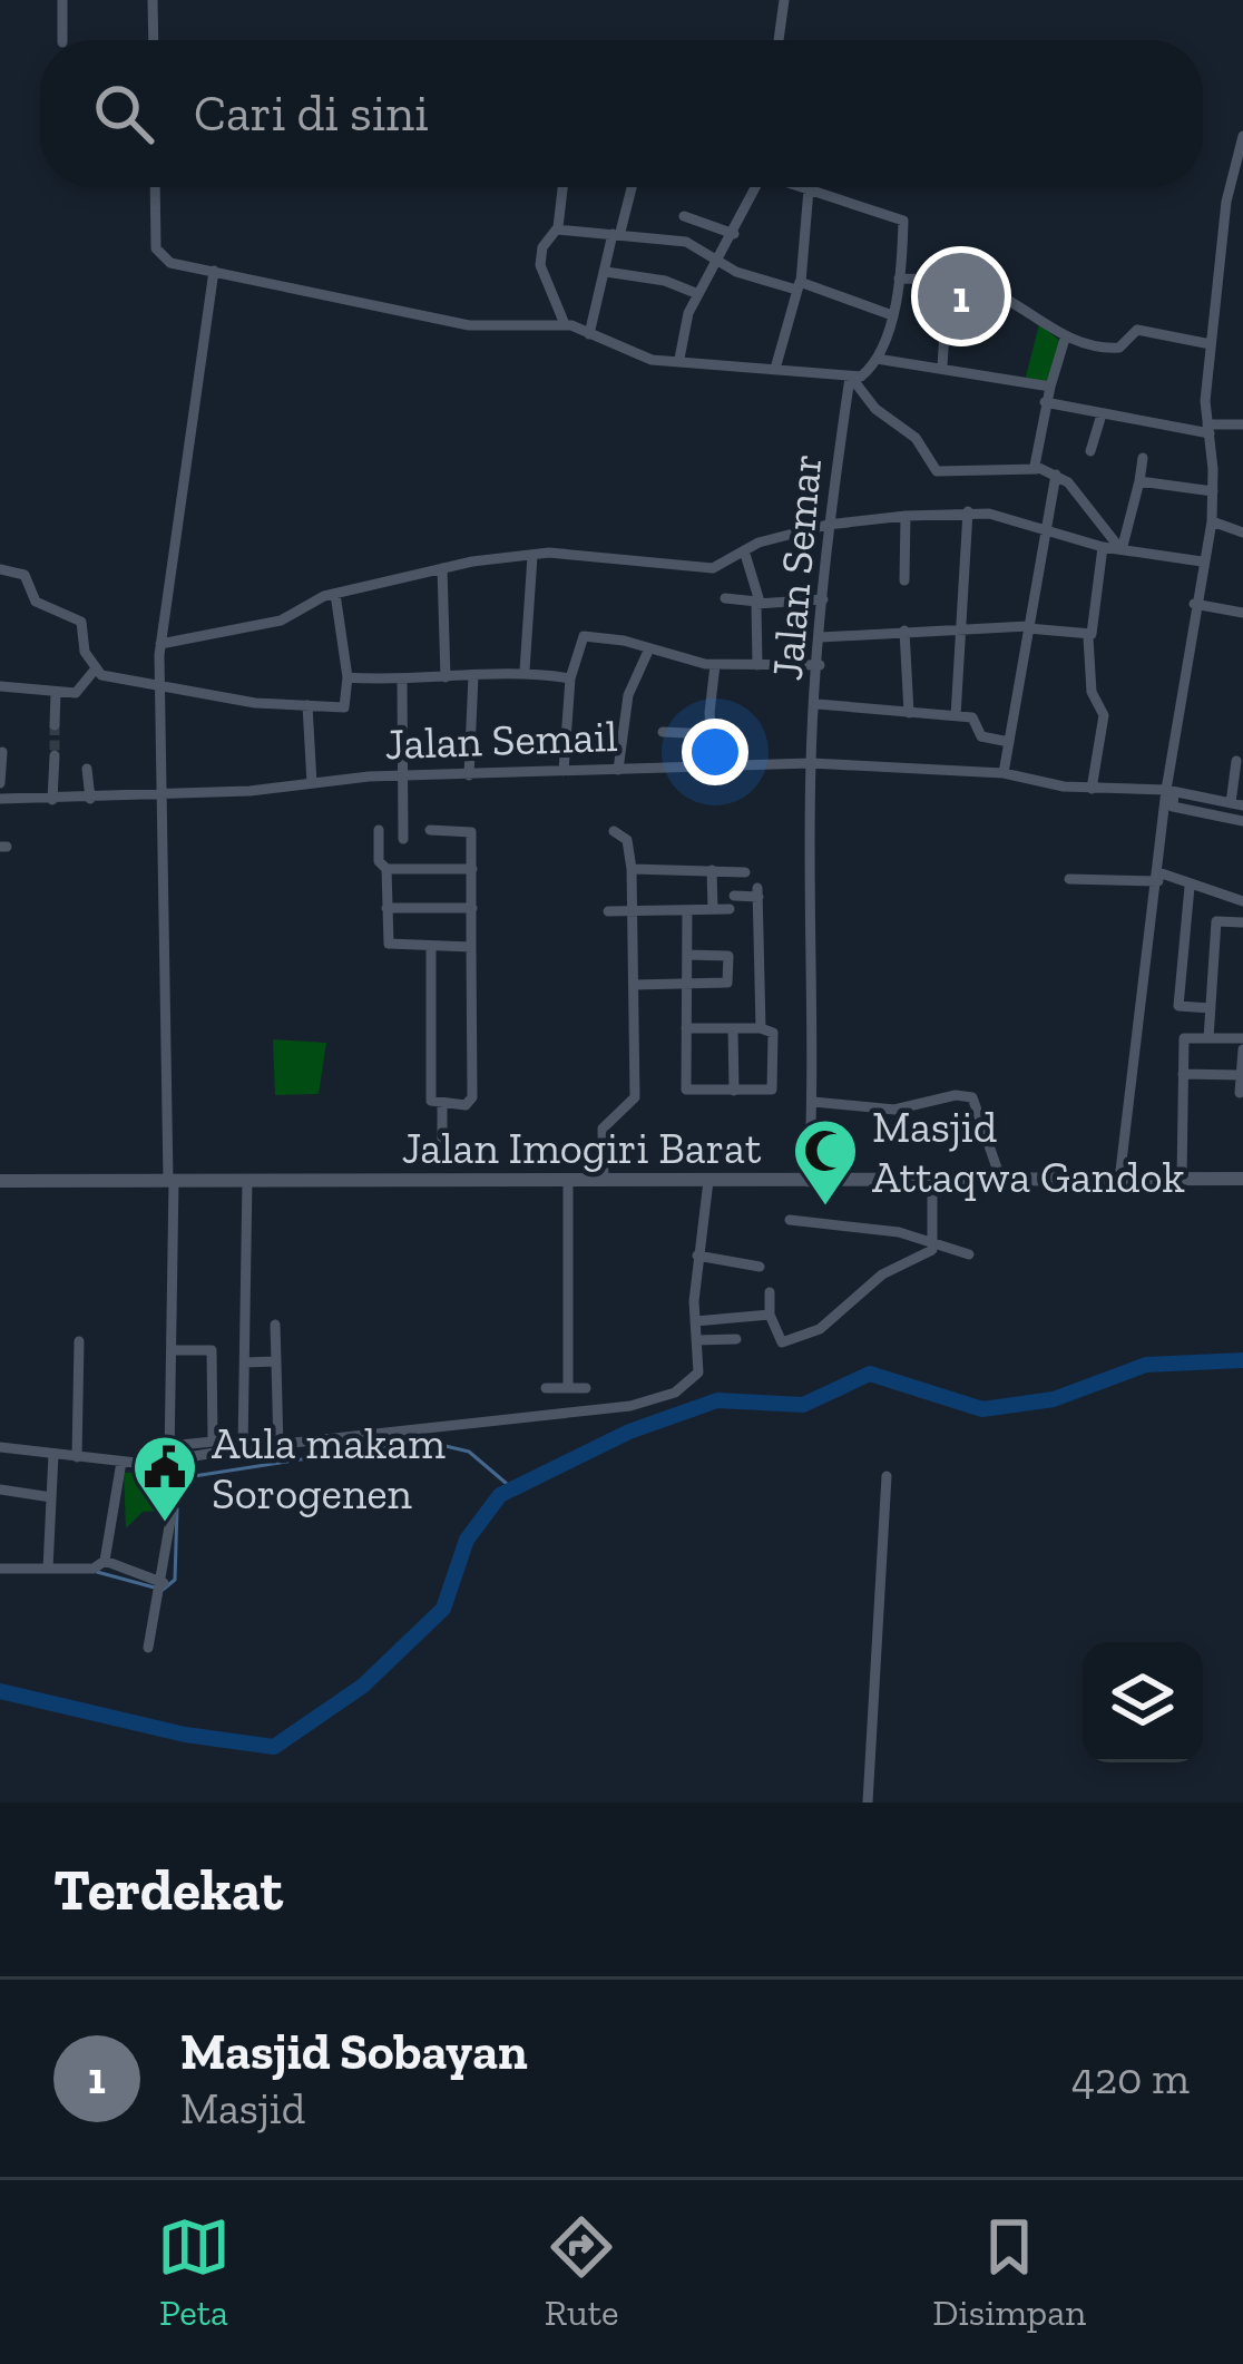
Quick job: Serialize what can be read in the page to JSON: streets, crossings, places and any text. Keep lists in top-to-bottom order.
{
  "streets": {
    "main road": ["Jalan Imogiri Barat"],
    "street": ["Jalan Semar", "Jalan Semail"]
  },
  "crossings": [
    ["Jalan Semar", "Jalan Semail"],
    ["Jalan Semar", "Jalan Imogiri Barat"]
  ],
  "places": {
    "mosque": ["Masjid Attaqwa Gandok"],
    "public building": ["Aula makam Sorogenen"]
  },
  "page": {
    "search": "Cari di sini",
    "pins": "1",
    "heading": "Terdekat",
    "list": [
      {
        "mark": "1",
        "name": "Masjid Sobayan",
        "note": "Masjid",
        "value": "420 m"
      }
    ],
    "nav": ["Peta", "Rute", "Disimpan"]
  }
}
